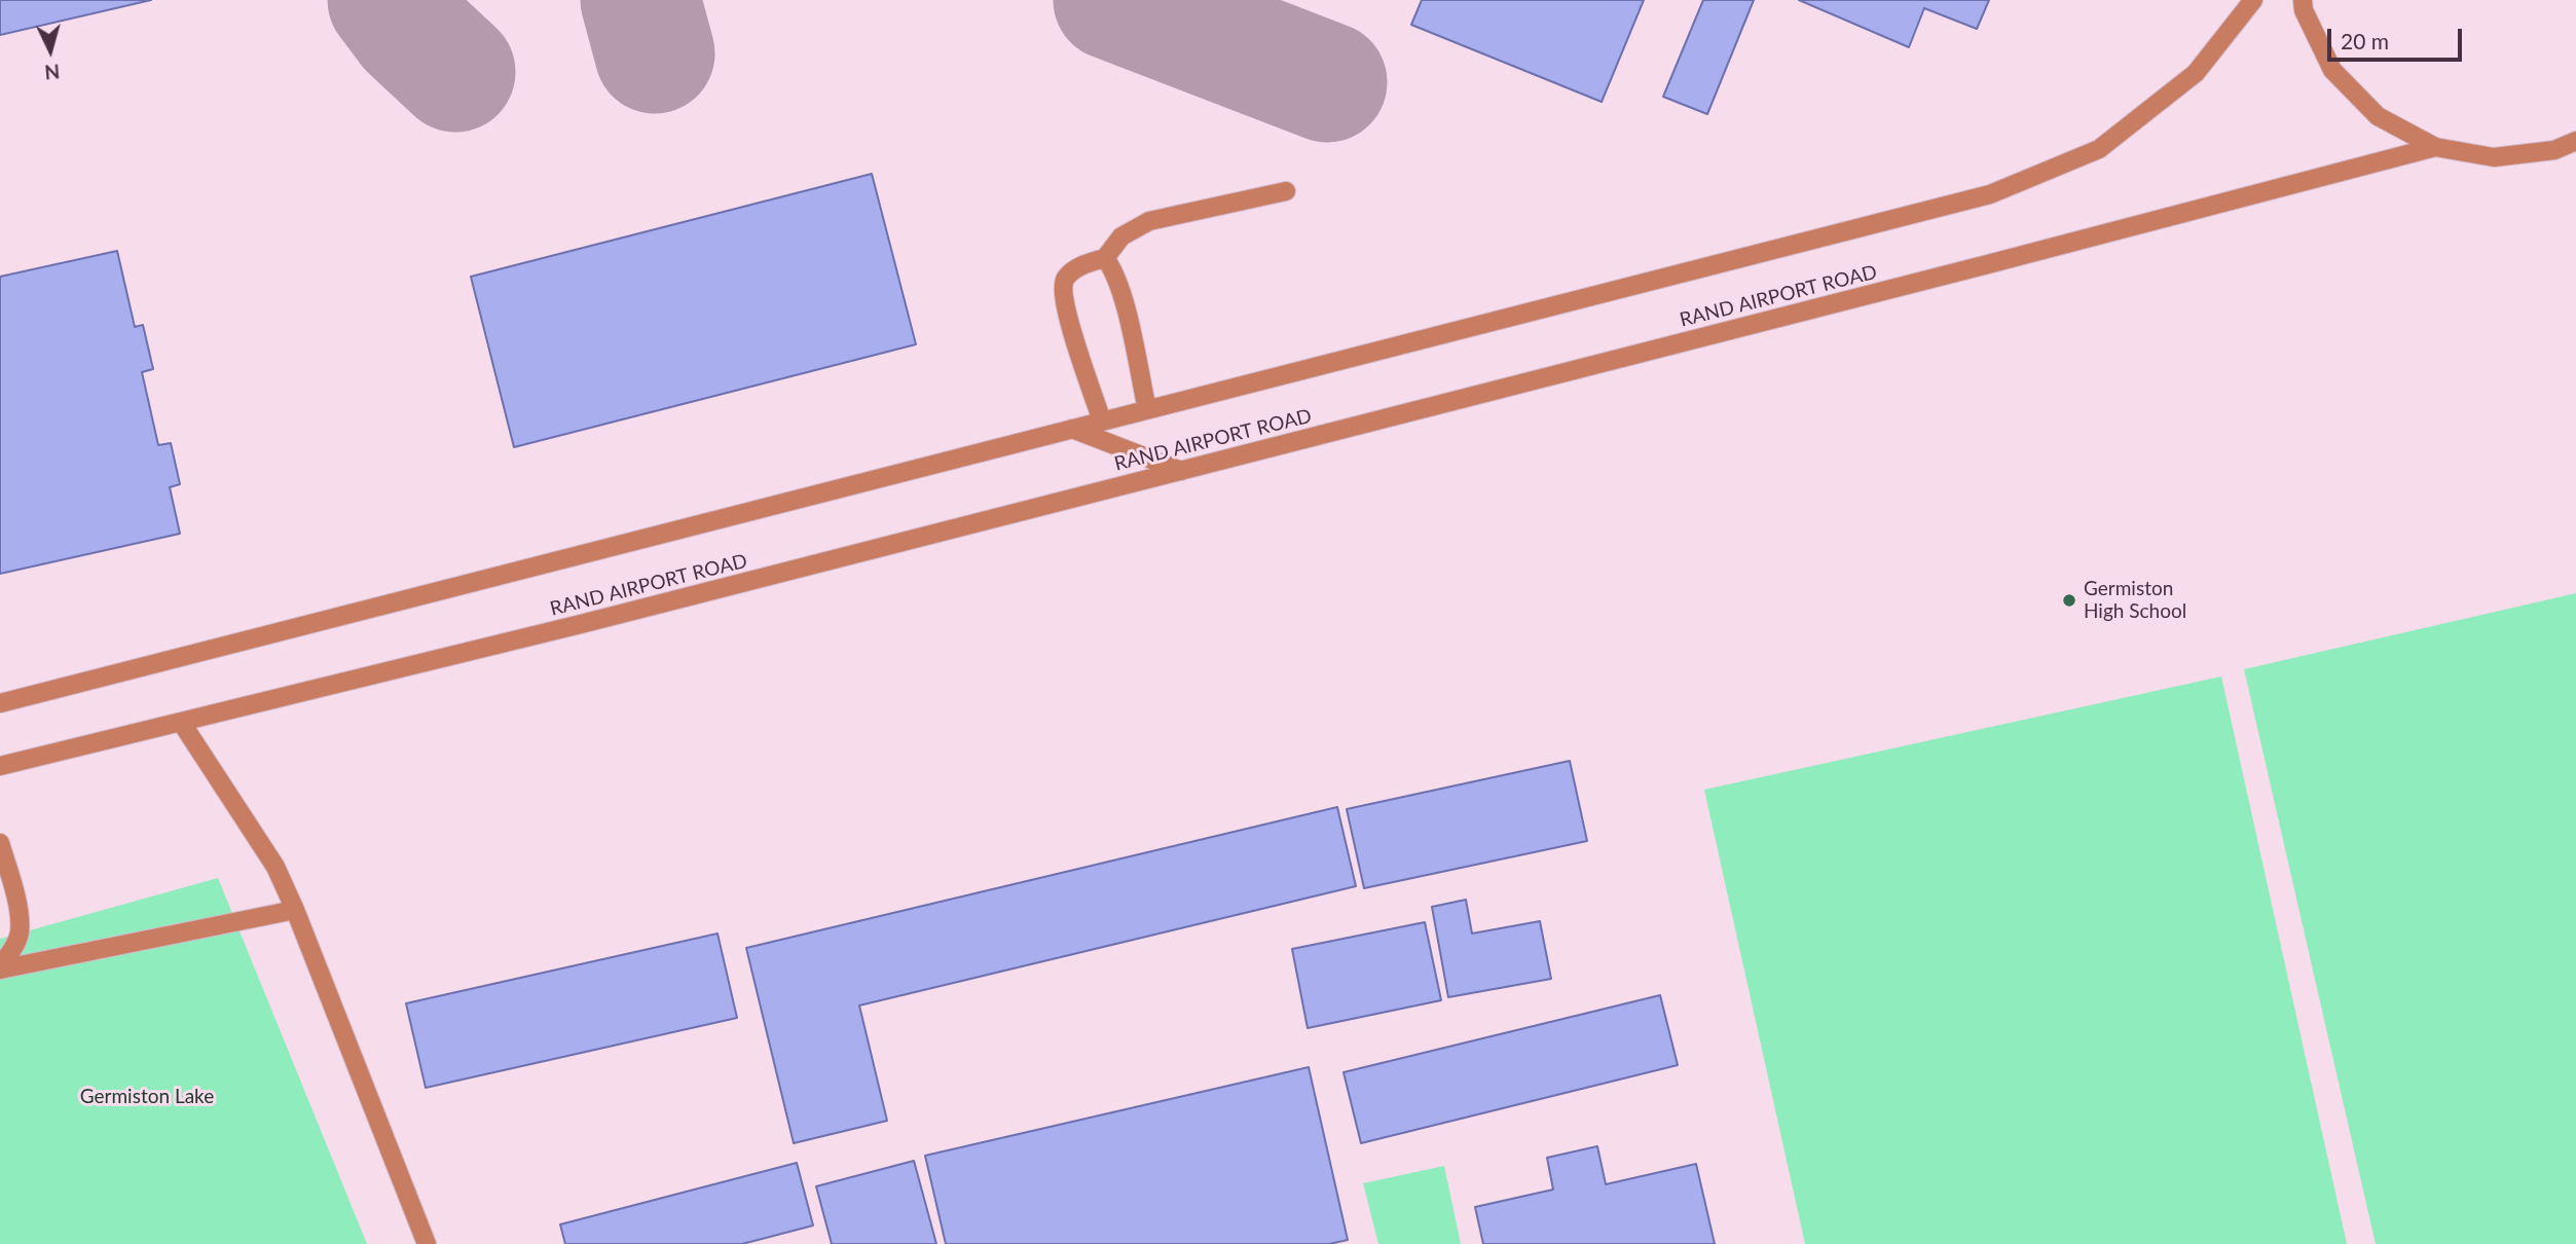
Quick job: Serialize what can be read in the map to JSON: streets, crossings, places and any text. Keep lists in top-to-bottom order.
{
  "streets": {
    "street": ["RAND AIRPORT ROAD"]
  },
  "parks": ["Germiston Lake"],
  "places": ["Germiston High School"],
  "scale_bar": "20 m",
  "north": "bottom"
}
